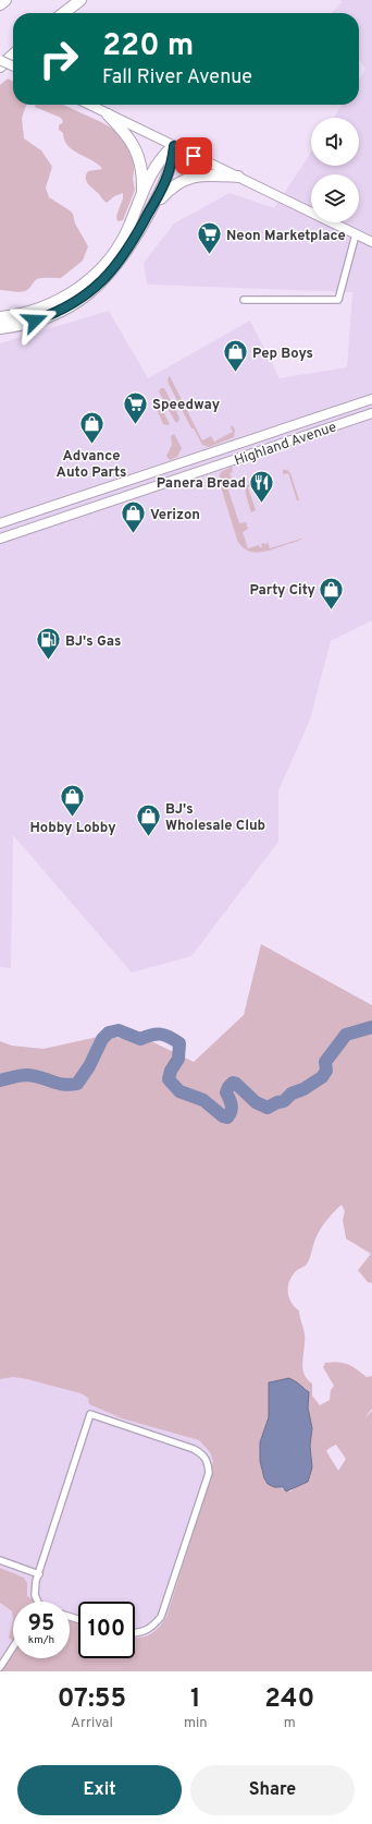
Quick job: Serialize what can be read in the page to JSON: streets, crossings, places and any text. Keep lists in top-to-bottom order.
{
  "streets": {
    "main road": ["Highland Avenue"]
  },
  "places": {
    "supermarket": ["Neon Marketplace", "Speedway"],
    "shop": [
      "Pep Boys",
      "Advance Auto Parts",
      "Verizon",
      "Party City",
      "Hobby Lobby",
      "BJ's Wholesale Club"
    ],
    "restaurant": ["Panera Bread"],
    "fuel station": ["BJ's Gas"]
  },
  "page": {
    "turn": ["220 m", "Fall River Avenue"],
    "speed": "95 km/h",
    "limit": "100",
    "eta": [
      "07:55",
      "Arrival",
      "1",
      "min",
      "240",
      "m"
    ],
    "buttons": ["Exit", "Share"]
  }
}
